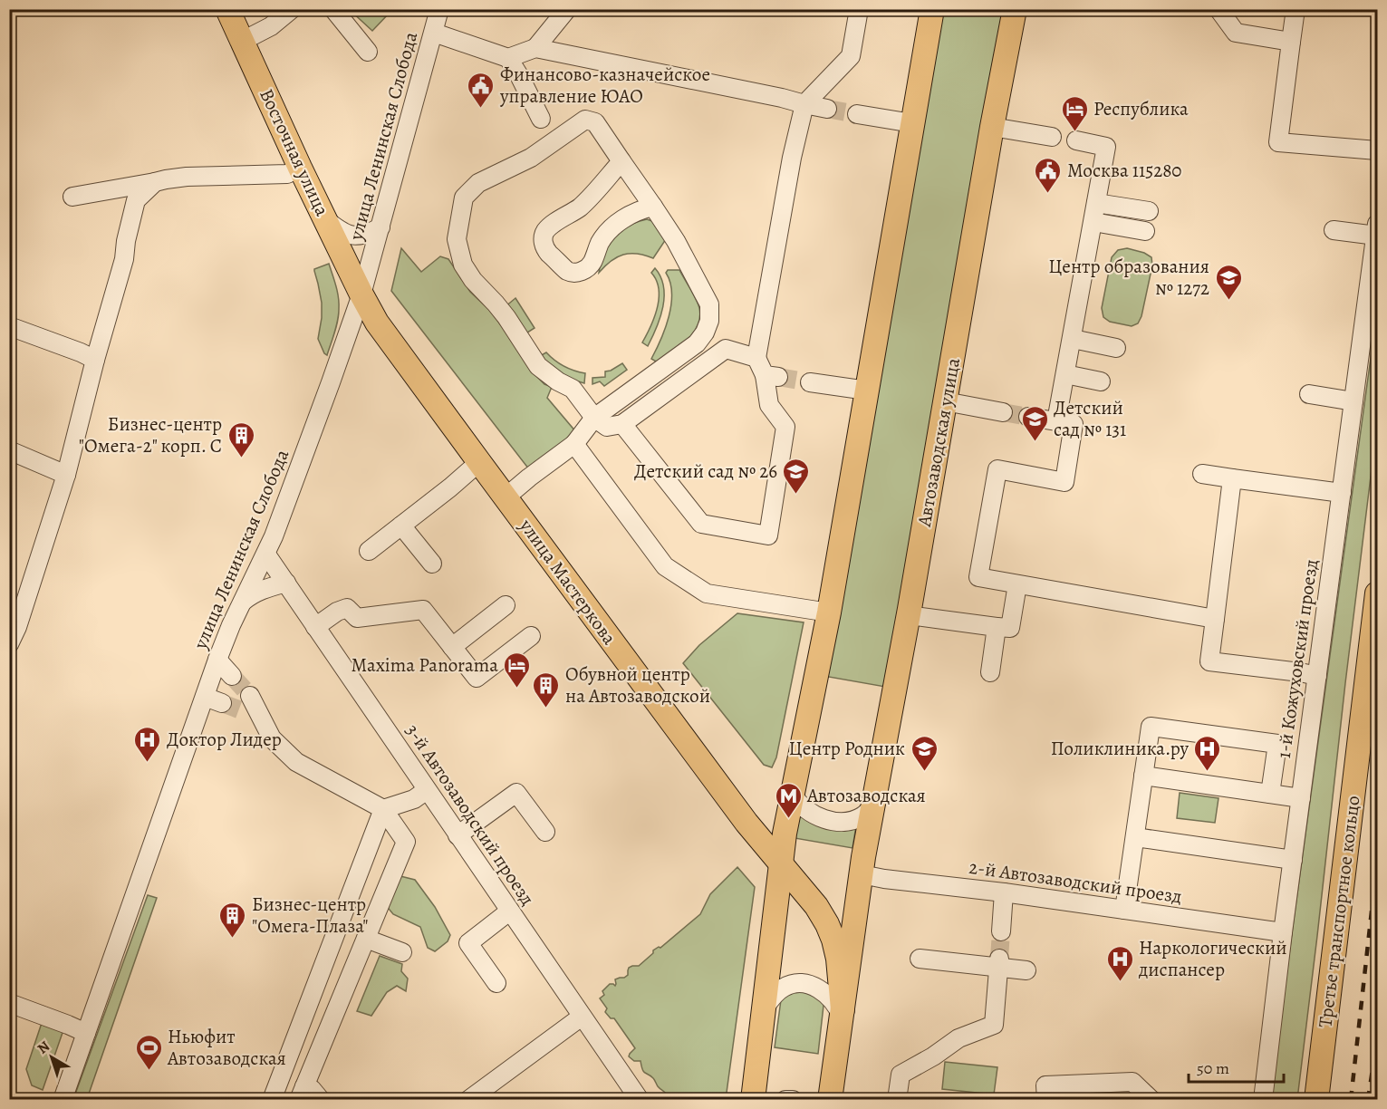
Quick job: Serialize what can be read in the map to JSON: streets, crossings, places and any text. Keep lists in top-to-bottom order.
{
  "streets": {
    "main road": [
      "Восточная улица",
      "Автозаводская улица",
      "улица Мастеркова",
      "Третье транспортное кольцо"
    ],
    "street": [
      "улица Ленинская Слобода",
      "1-й Кожуховский проезд",
      "3-й Автозаводский проезд",
      "2-й Автозаводский проезд"
    ]
  },
  "crossings": [
    ["улица Ленинская Слобода", "Восточная улица"],
    ["улица Ленинская Слобода", "улица Мастеркова"],
    ["улица Ленинская Слобода", "3-й Автозаводский проезд"],
    ["Восточная улица", "улица Мастеркова"],
    ["Автозаводская улица", "улица Мастеркова"],
    ["Автозаводская улица", "2-й Автозаводский проезд"],
    ["1-й Кожуховский проезд", "2-й Автозаводский проезд"]
  ],
  "places": {
    "public building": ["Финансово-казначейское управление ЮАО", "Москва 115280"],
    "hotel": ["Республика", "Maxima Panorama"],
    "school or university": [
      "Центр образования № 1272",
      "Детский сад № 131",
      "Детский сад № 26",
      "Центр Родник"
    ],
    "building": ["Бизнес-центр \"Омега-2\" корп. C", "Обувной центр на Автозаводской", "Бизнес-центр \"Омега-Плаза\""],
    "hospital": ["Доктор Лидер", "Поликлиника.ру", "Наркологический диспансер"],
    "metro station": ["Автозаводская"],
    "sports": ["Ньюфит Автозаводская"]
  },
  "scale_bar": "50 m",
  "north": "top left"
}
